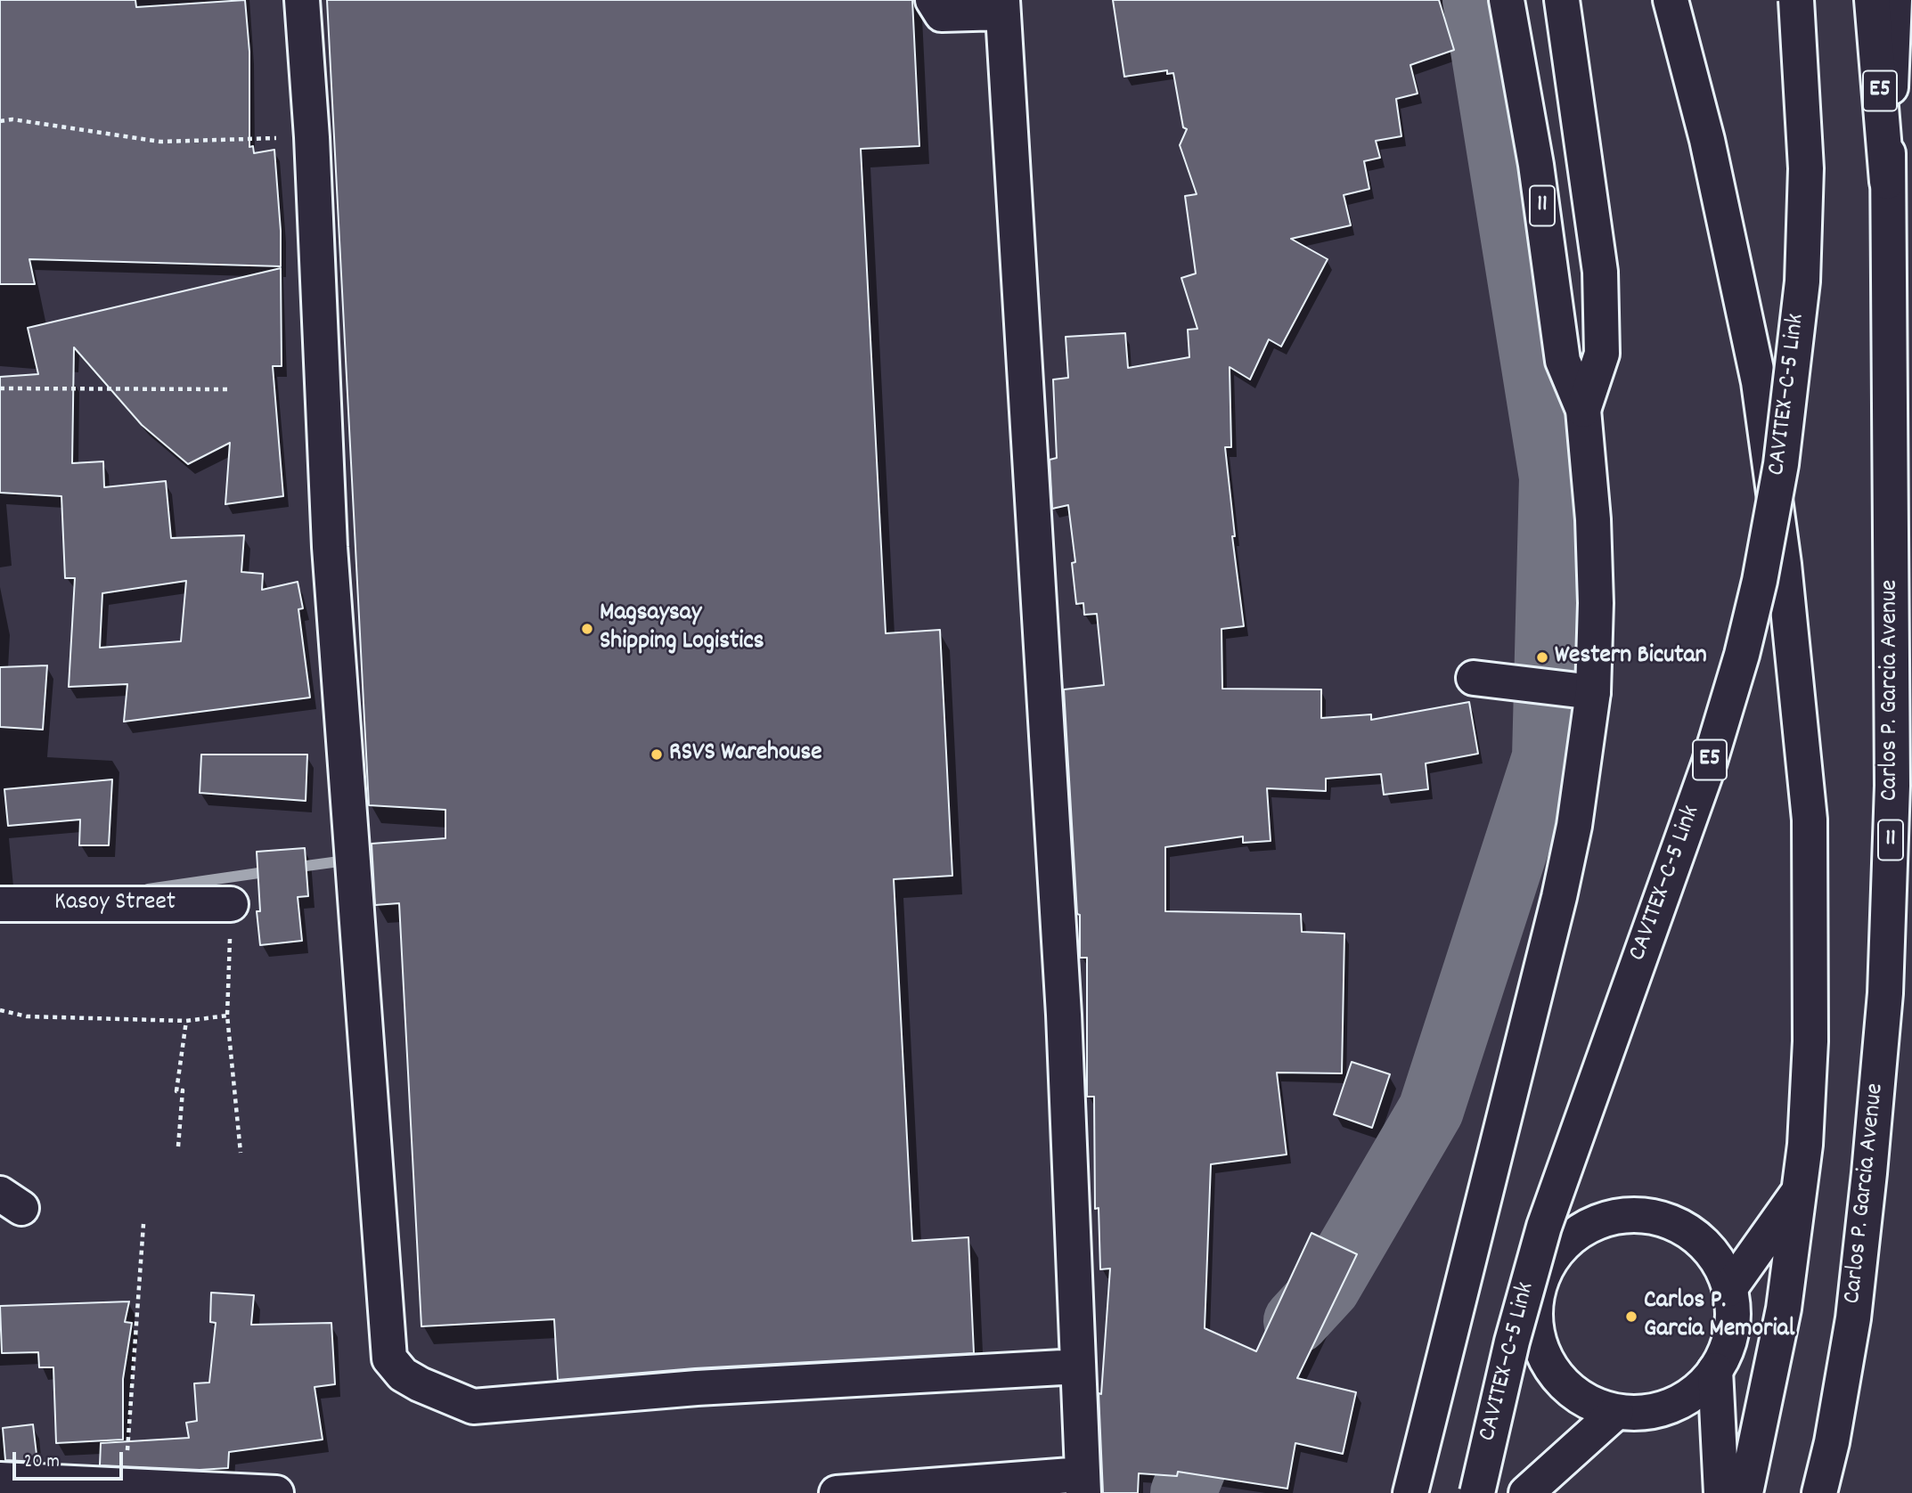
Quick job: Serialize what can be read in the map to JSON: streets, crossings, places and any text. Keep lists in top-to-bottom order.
{
  "streets": {
    "main road": [
      "E5",
      "11",
      "CAVITEX–C-5 Link",
      "Carlos P. Garcia Avenue",
      "Kasoy Street"
    ]
  },
  "crossings": [
    ["E5", "11"],
    ["E5", "Carlos P. Garcia Avenue"],
    ["11", "Carlos P. Garcia Avenue"]
  ],
  "places": [
    "Magsaysay Shipping Logistics",
    "Western Bicutan",
    "RSVS Warehouse",
    "Carlos P. Garcia Memorial"
  ],
  "scale_bar": "20 m"
}
